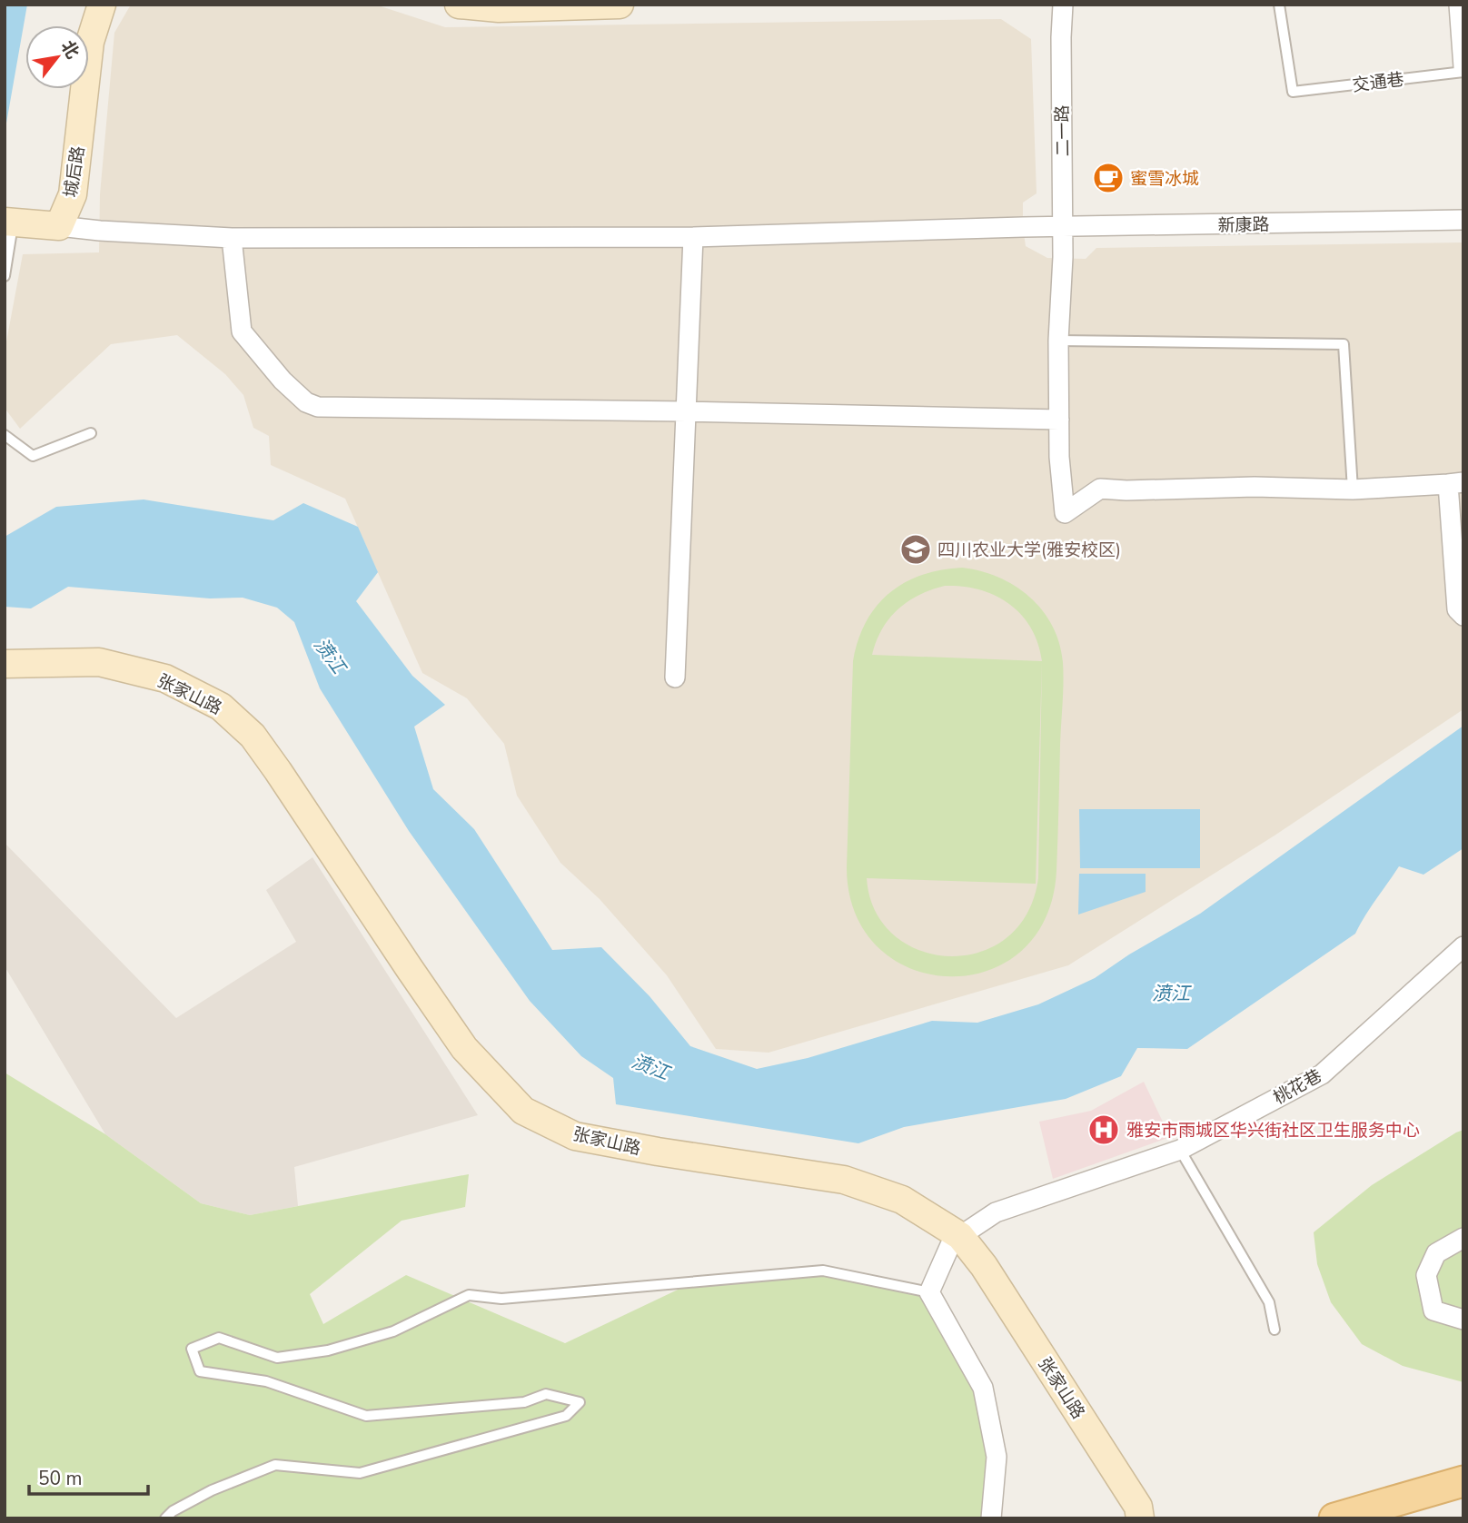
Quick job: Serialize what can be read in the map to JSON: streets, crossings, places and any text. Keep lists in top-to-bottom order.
{
  "streets": {
    "street": [
      "二一路",
      "城后路",
      "新康路",
      "张家山路",
      "桃花巷"
    ],
    "lane": ["交通巷"]
  },
  "crossings": [
    ["二一路", "新康路"],
    ["城后路", "新康路"],
    ["张家山路", "桃花巷"]
  ],
  "water": ["𣸣江"],
  "places": {
    "cafe": ["蜜雪冰城"],
    "school or university": ["四川农业大学(雅安校区)"],
    "hospital": ["雅安市雨城区华兴街社区卫生服务中心"]
  },
  "scale_bar": "50 m",
  "north": "top right"
}
